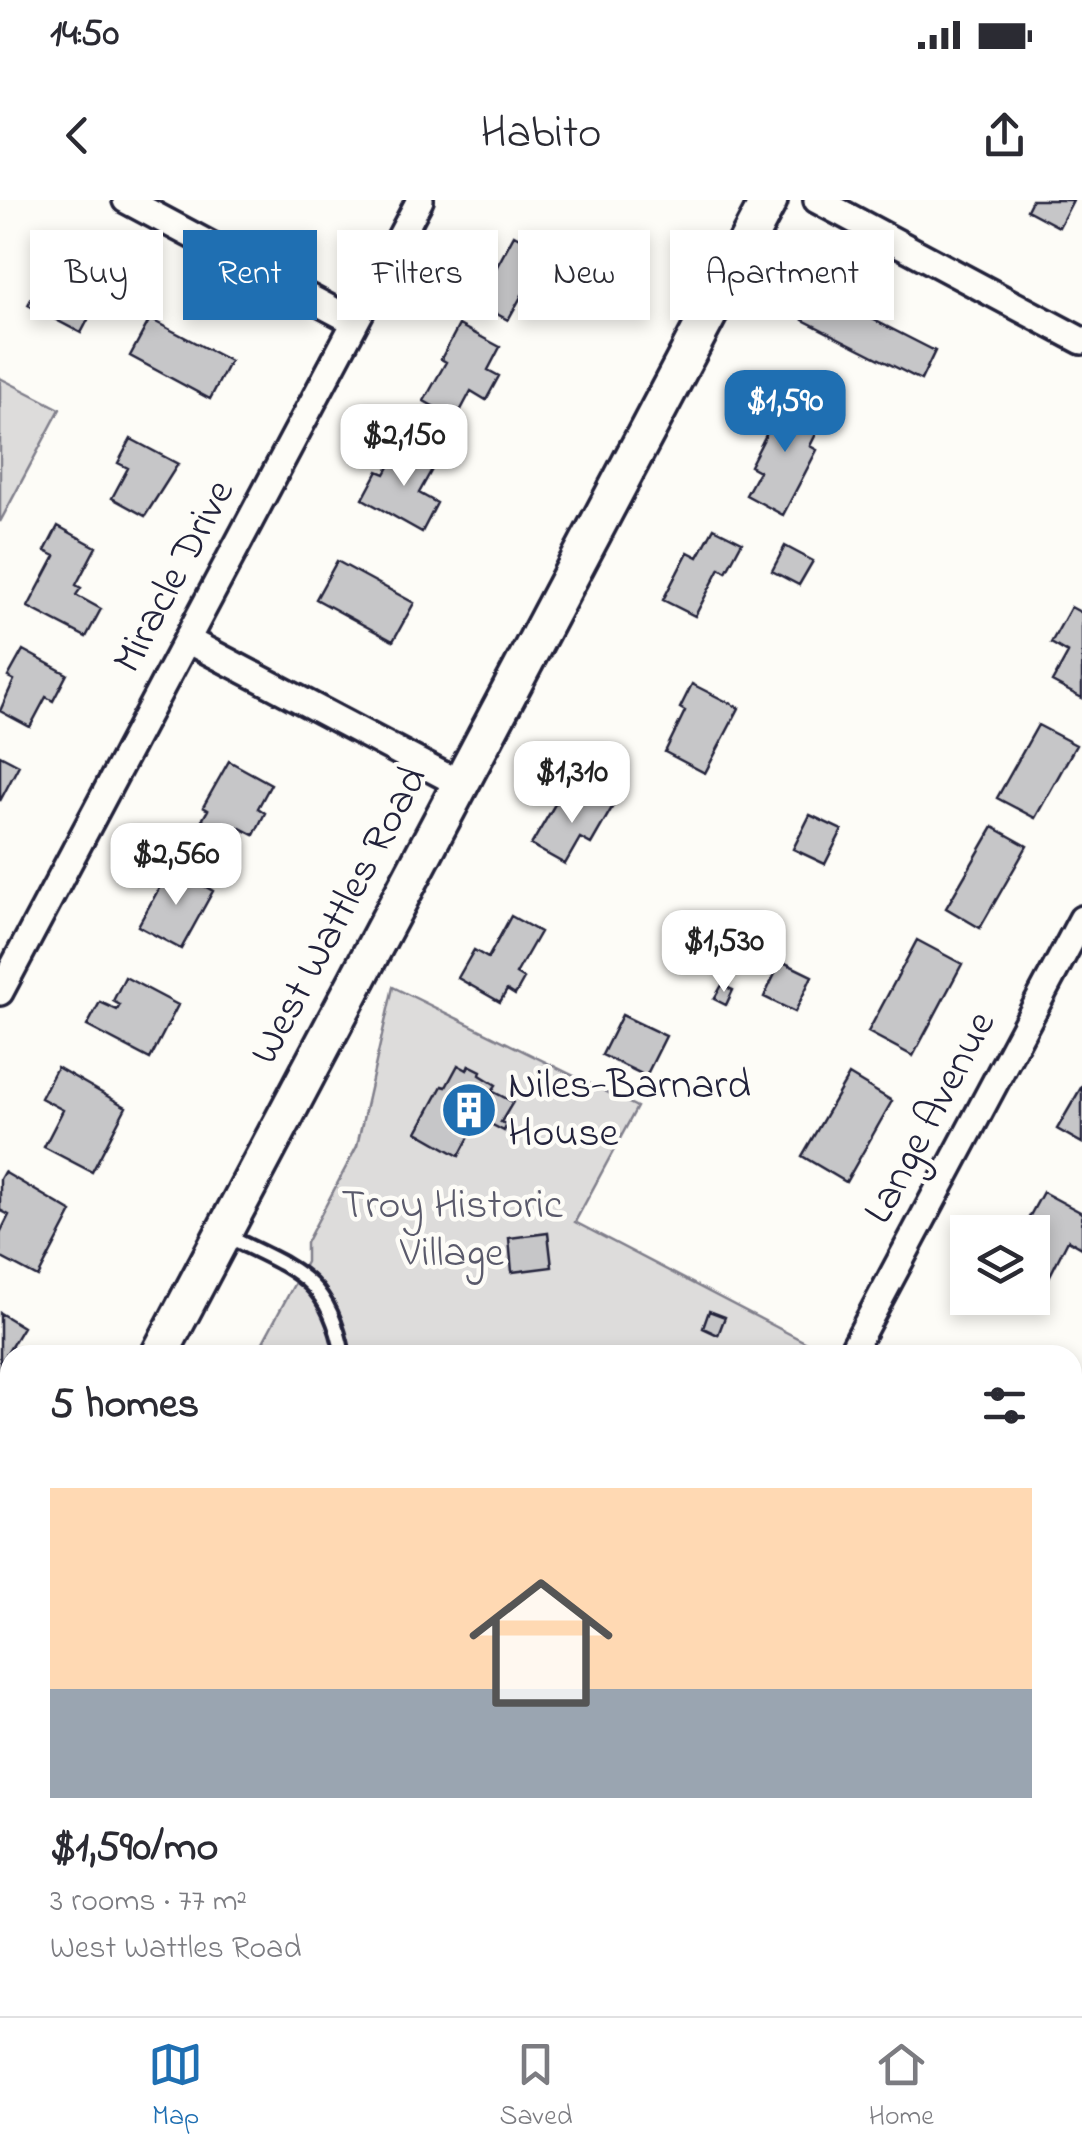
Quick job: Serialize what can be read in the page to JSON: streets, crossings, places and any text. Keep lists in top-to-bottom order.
{
  "streets": {
    "street": ["Miracle Drive", "West Wattles Road", "Lange Avenue"]
  },
  "parks": ["Troy Historic Village"],
  "places": {
    "building": ["Niles-Barnard House"]
  },
  "page": {
    "status": "14:50",
    "header": "Habito",
    "chip": [
      "Buy",
      "Rent",
      "Filters",
      "New",
      "Apartment"
    ],
    "price": [
      "$1,590",
      "$2,150",
      "$1,310",
      "$2,560",
      "$1,530"
    ],
    "heading": "5 homes",
    "list": [
      {
        "name": "$1,590/mo",
        "note": "3 rooms · 77 m² · West Wattles Road"
      }
    ],
    "tabs": ["Map", "Saved", "Home"]
  }
}
